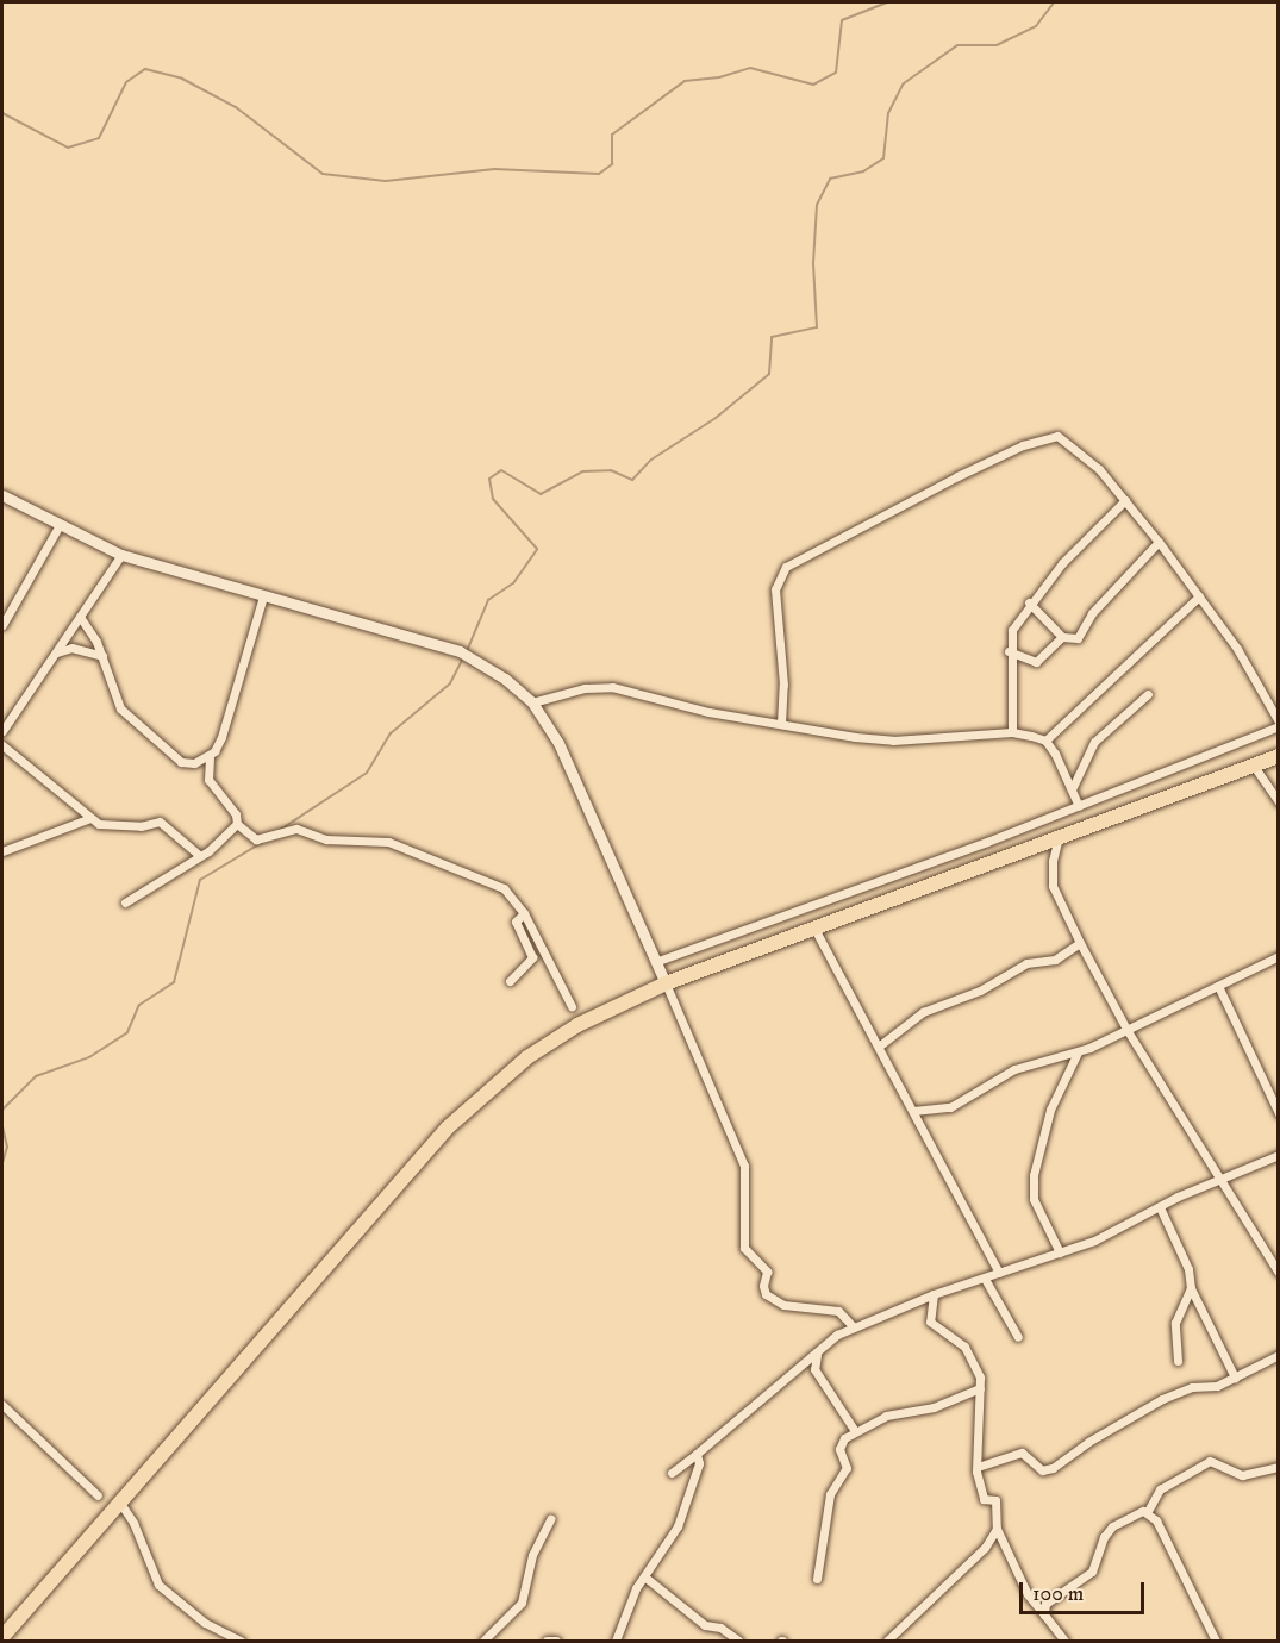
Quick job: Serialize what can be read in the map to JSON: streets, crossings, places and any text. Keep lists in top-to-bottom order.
{
  "scale_bar": "100 m"
}
